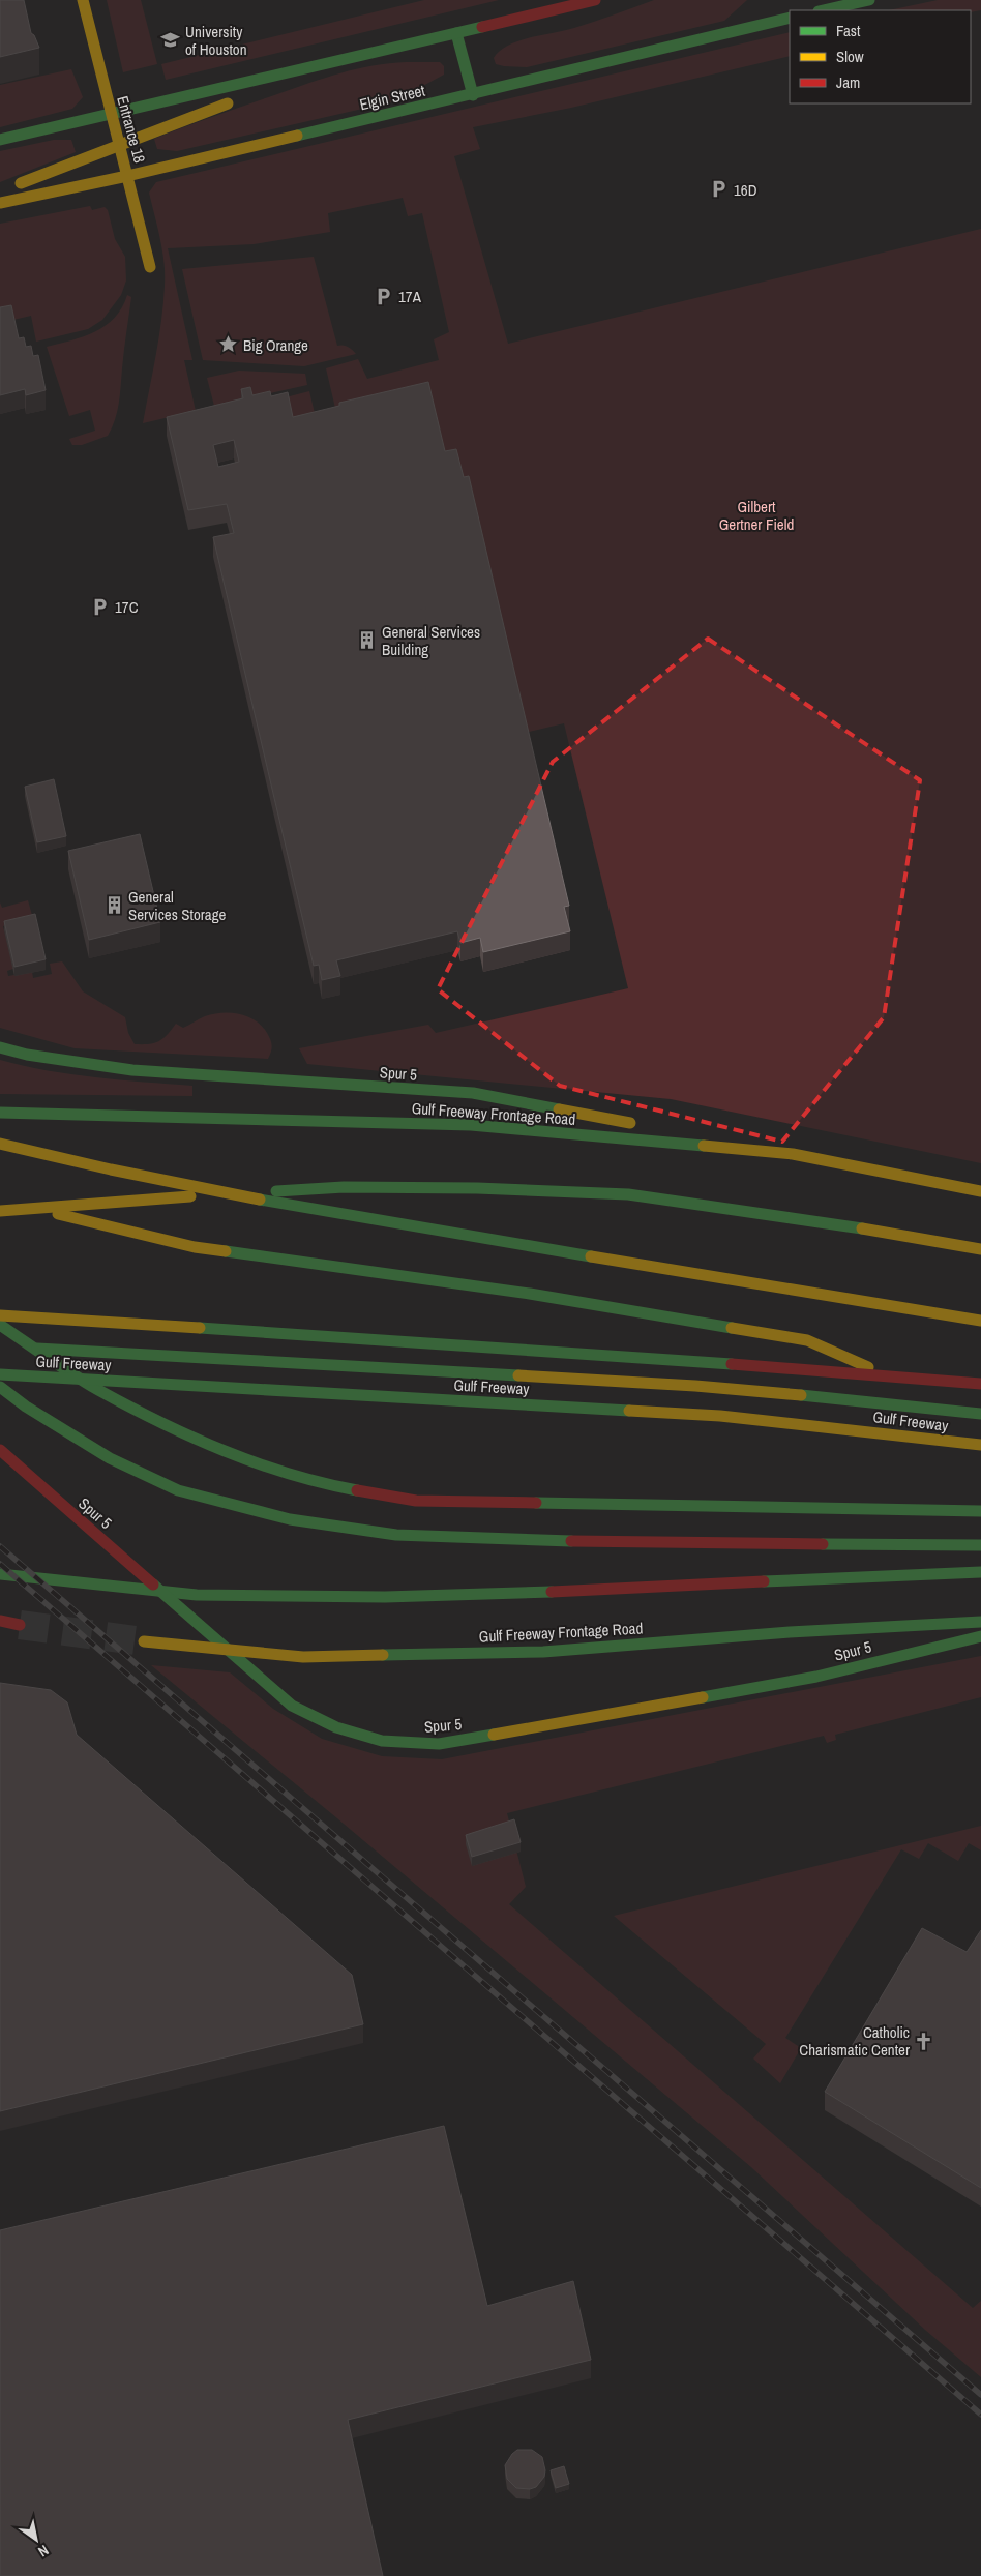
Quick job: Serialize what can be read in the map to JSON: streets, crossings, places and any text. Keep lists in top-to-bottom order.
{
  "streets": {
    "main road": [
      "Elgin Street",
      "Entrance 18",
      "Spur 5",
      "Gulf Freeway Frontage Road",
      "Gulf Freeway"
    ]
  },
  "crossings": [
    ["Elgin Street", "Entrance 18"]
  ],
  "parks": ["Gilbert Gertner Field"],
  "places": {
    "school or university": ["University of Houston"],
    "parking": ["16D", "17A", "17C"],
    "place": ["Big Orange"],
    "building": ["General Services Building", "General Services Storage"],
    "church": ["Catholic Charismatic Center"]
  },
  "legend": ["Fast", "Slow", "Jam"],
  "north": "bottom right"
}
